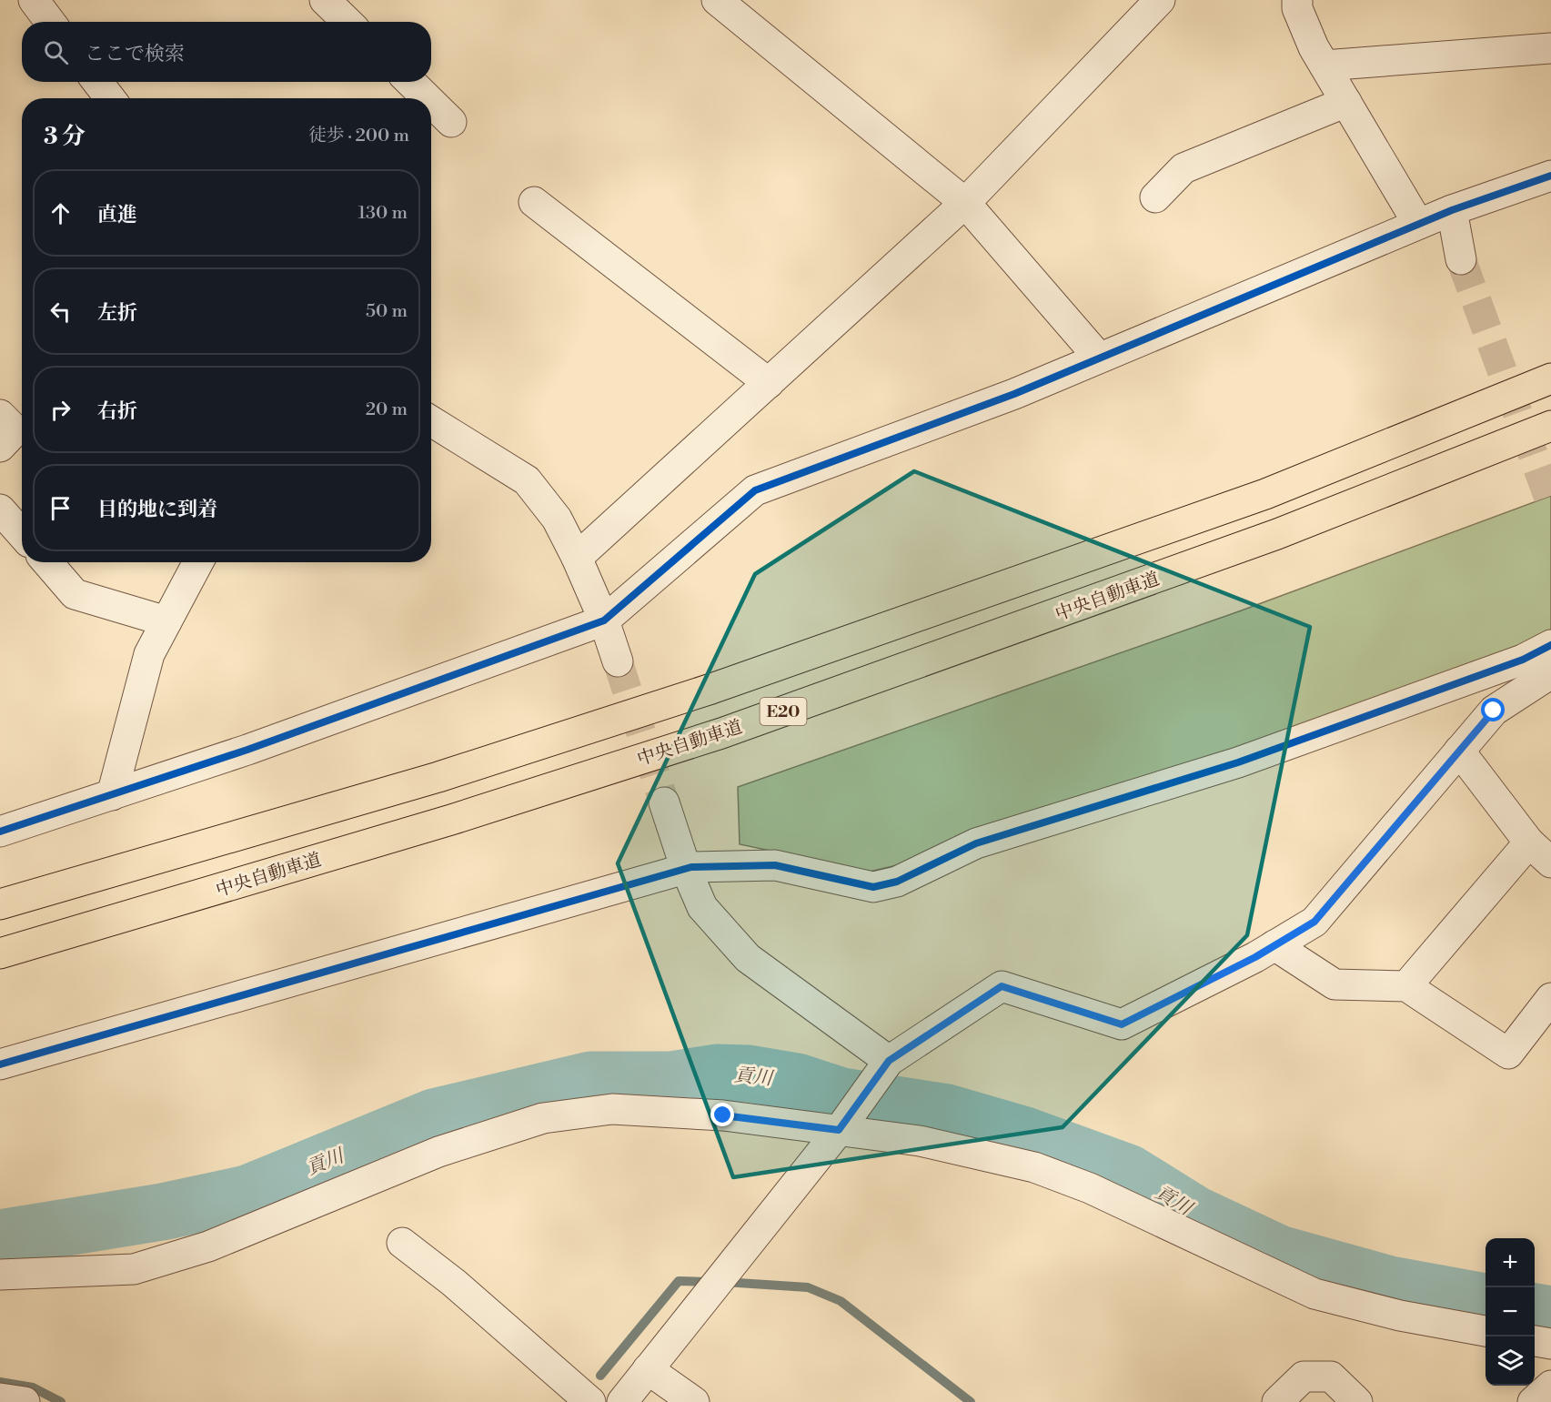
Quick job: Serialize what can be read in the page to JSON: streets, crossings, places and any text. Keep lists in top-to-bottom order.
{
  "streets": {
    "highway": ["中央自動車道", "E20"]
  },
  "water": ["貢川"],
  "page": {
    "search": "ここで検索",
    "heading": ["3 分", "徒歩 · 200 m"],
    "list": [
      ["直進", "130 m"],
      ["左折", "50 m"],
      ["右折", "20 m"],
      "目的地に到着"
    ],
    "map_buttons": ["+", "−"]
  }
}
